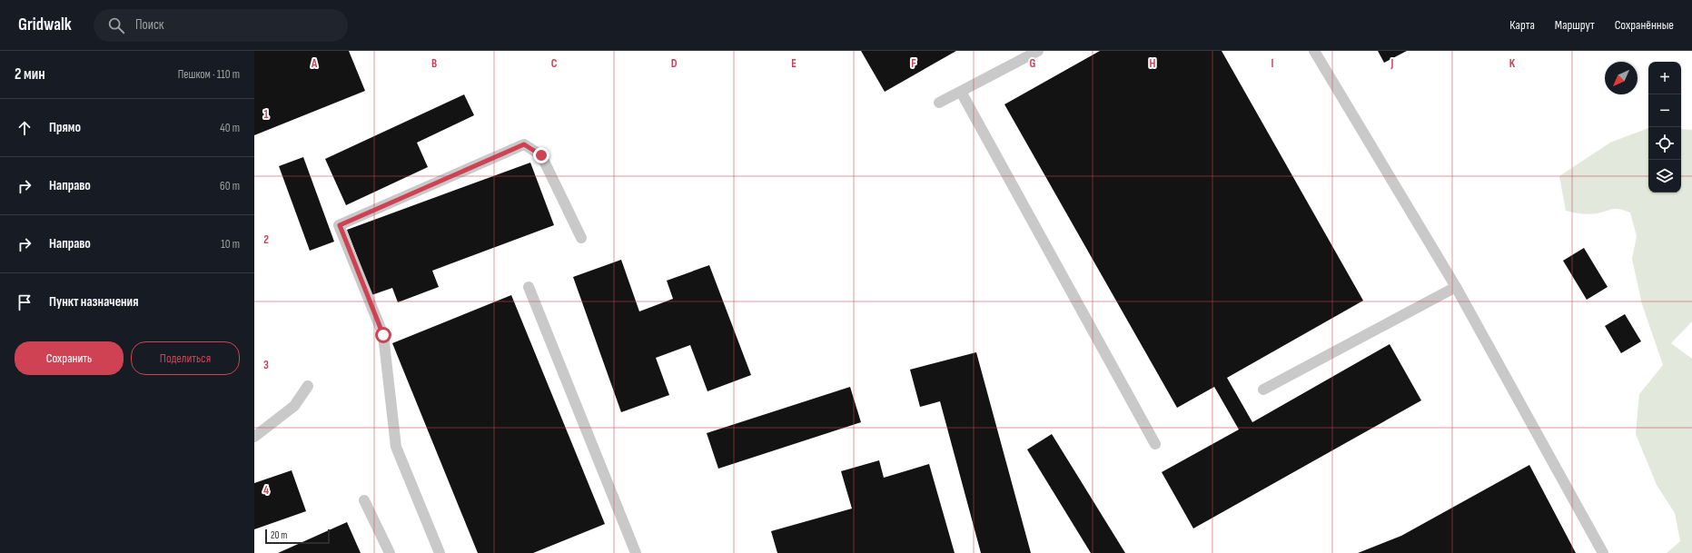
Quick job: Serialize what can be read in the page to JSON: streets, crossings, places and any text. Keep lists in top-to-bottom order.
{
  "scale_bar": "20 m",
  "north": "bottom left",
  "page": {
    "header": "Gridwalk",
    "search": "Поиск",
    "nav": ["Карта", "Маршрут", "Сохранённые"],
    "heading": ["2 мин", "Пешком · 110 m"],
    "map_buttons": ["+", "−"],
    "list": [
      ["Прямо", "40 m"],
      ["Направо", "60 m"],
      ["Направо", "10 m"],
      "Пункт назначения"
    ],
    "buttons": ["Сохранить", "Поделиться"],
    "scale": "20 m"
  },
  "grid": {
    "columns": [
      "A",
      "B",
      "C",
      "D",
      "E",
      "F",
      "G",
      "H",
      "I",
      "J",
      "K"
    ],
    "rows": [
      "1",
      "2",
      "3",
      "4"
    ]
  }
}
